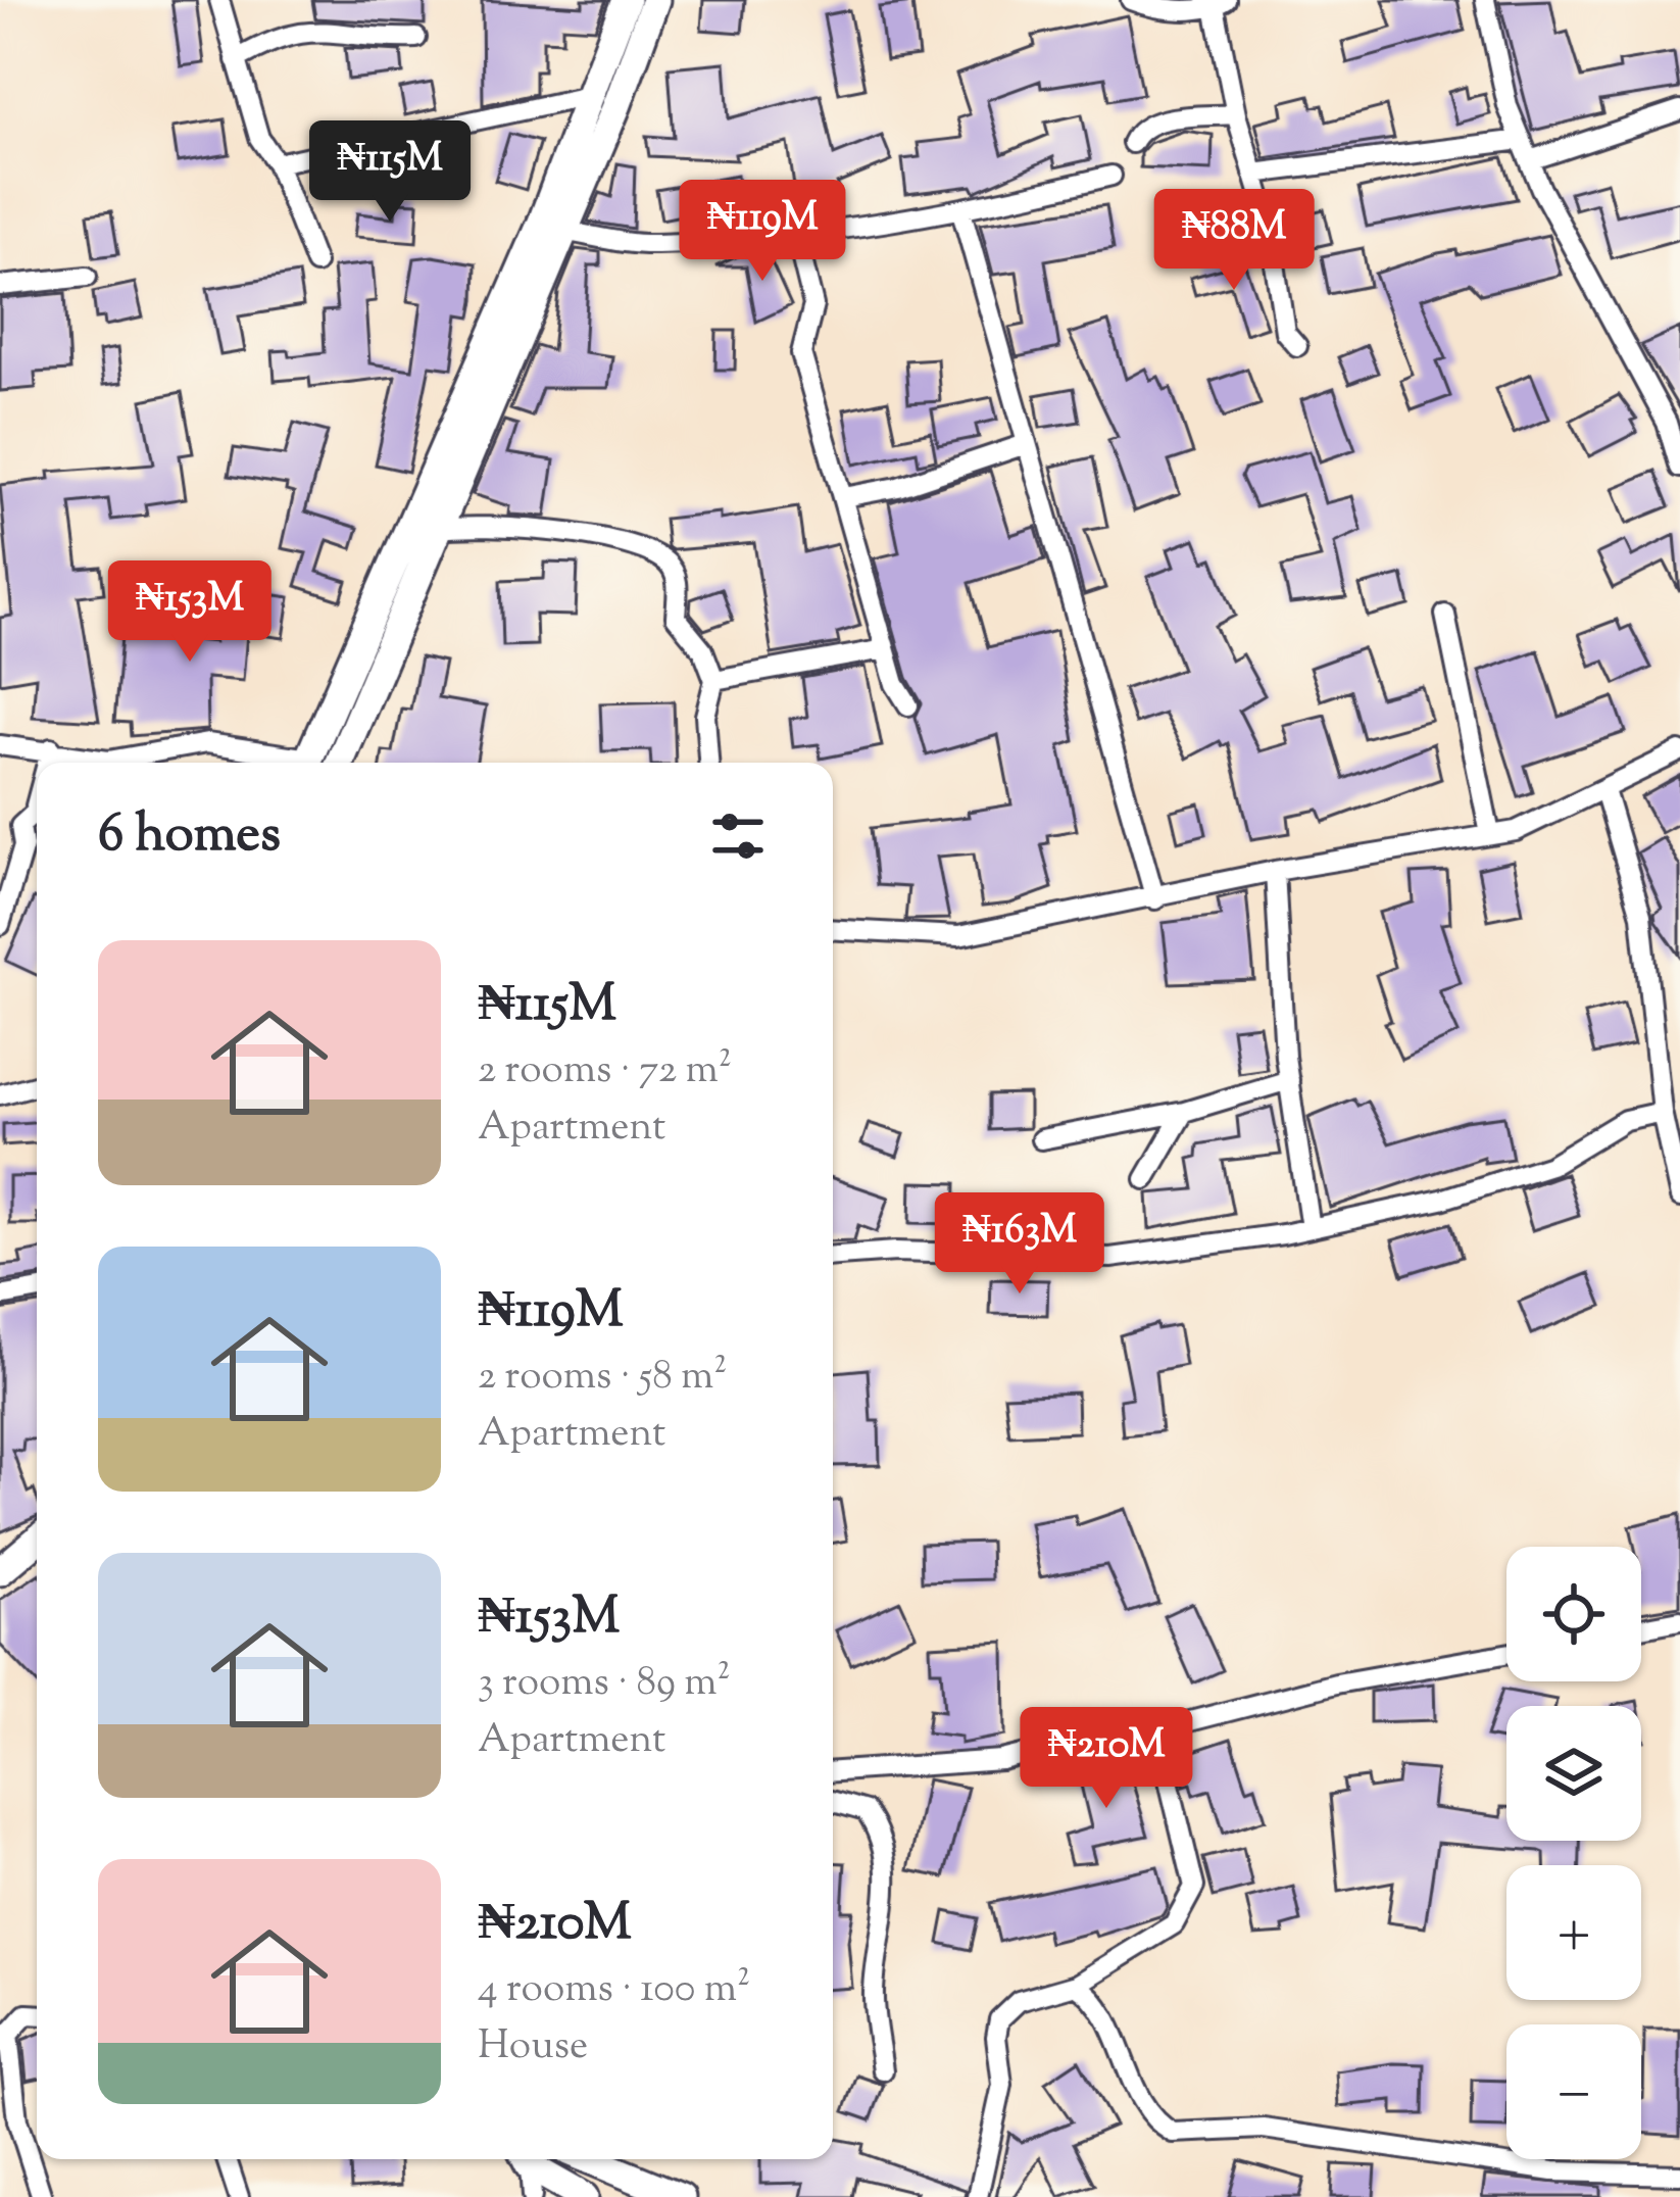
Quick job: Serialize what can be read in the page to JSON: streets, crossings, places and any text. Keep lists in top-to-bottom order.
{
  "page": {
    "price": [
      "₦115M",
      "₦119M",
      "₦88M",
      "₦153M",
      "₦163M",
      "₦210M"
    ],
    "heading": "6 homes",
    "list": [
      {
        "name": "₦115M",
        "note": "2 rooms · 72 m² · Apartment"
      },
      {
        "name": "₦119M",
        "note": "2 rooms · 58 m² · Apartment"
      },
      {
        "name": "₦153M",
        "note": "3 rooms · 89 m² · Apartment"
      },
      {
        "name": "₦210M",
        "note": "4 rooms · 100 m² · House"
      }
    ],
    "map_buttons": ["+", "−"]
  }
}
